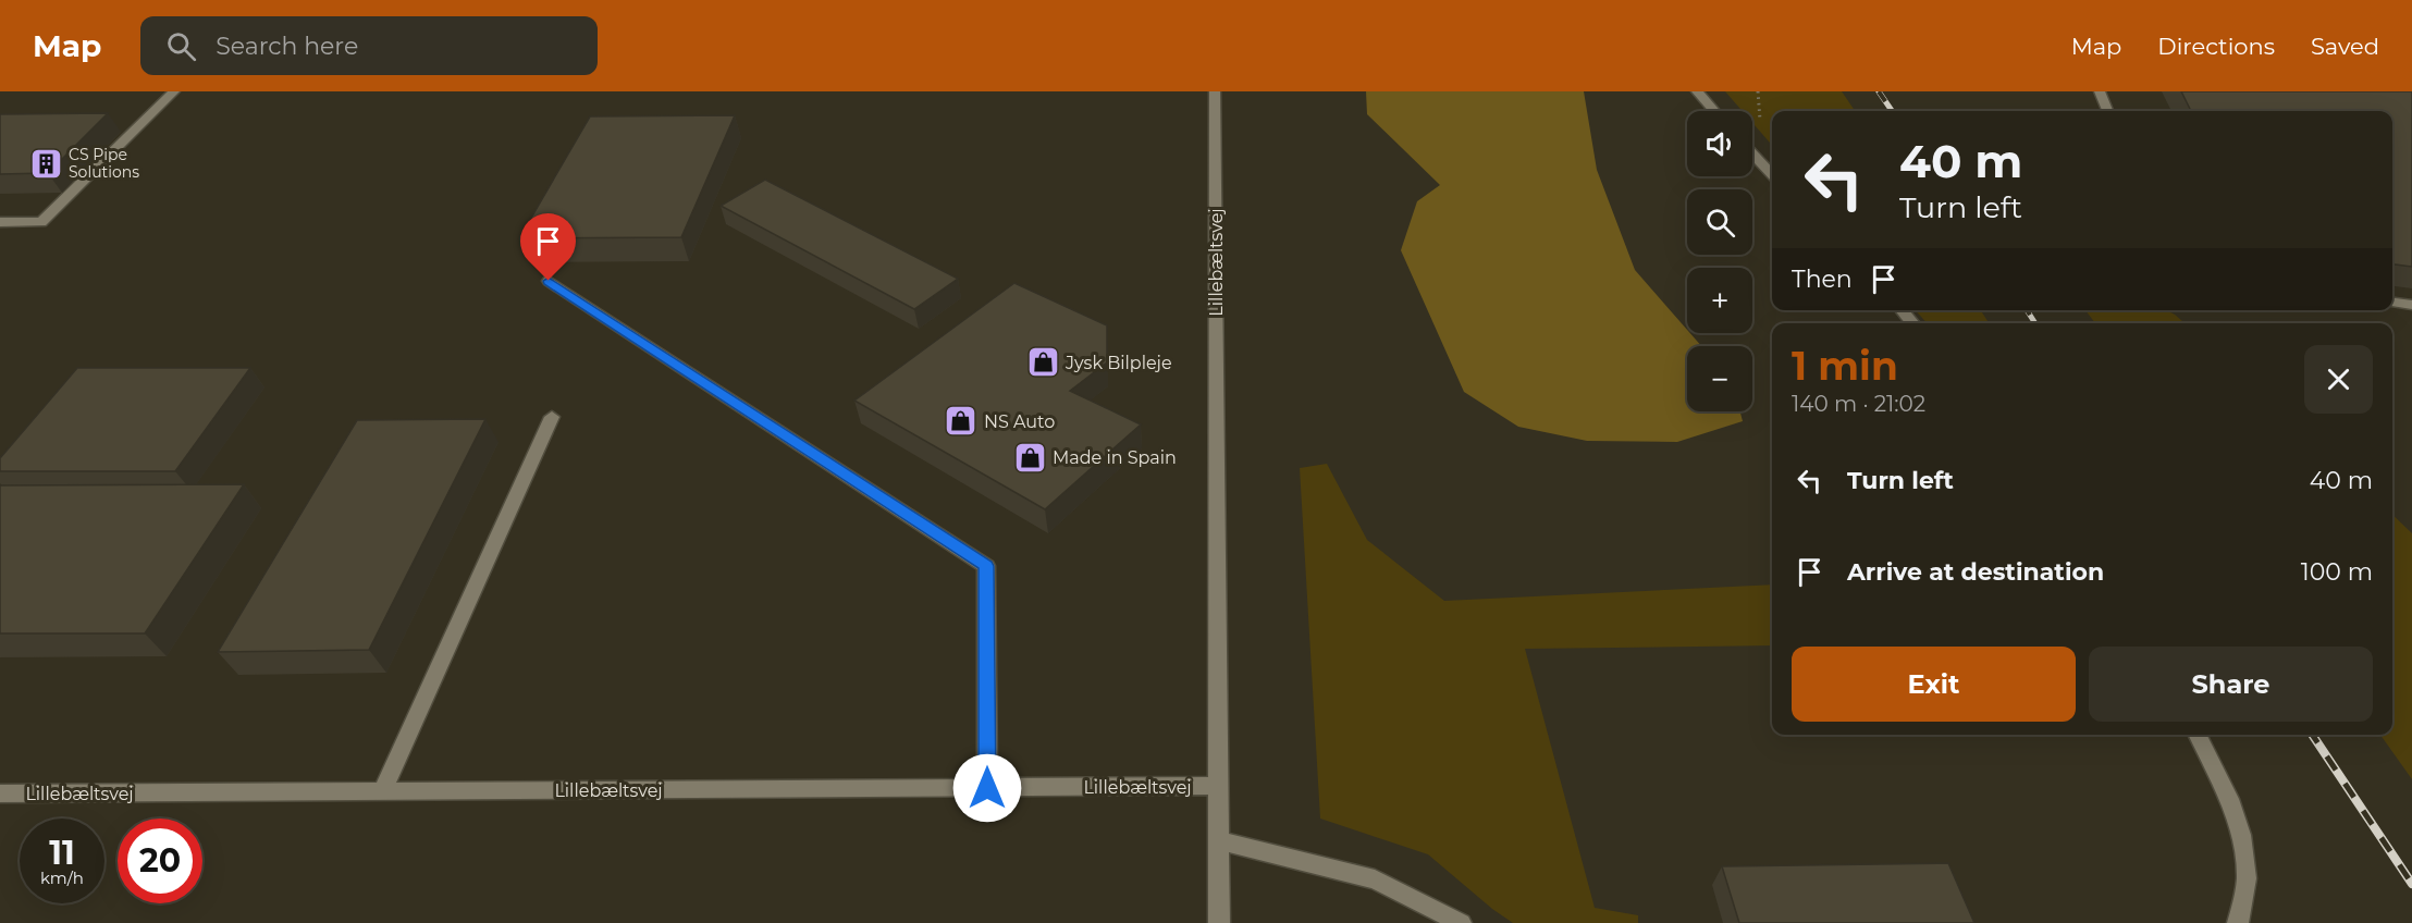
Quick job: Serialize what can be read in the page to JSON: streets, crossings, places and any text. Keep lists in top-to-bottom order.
{
  "streets": {
    "street": ["Lillebæltsvej"]
  },
  "places": {
    "building": ["CS Pipe Solutions"],
    "shop": ["Jysk Bilpleje", "NS Auto", "Made in Spain"]
  },
  "page": {
    "header": "Map",
    "search": "Search here",
    "nav": ["Map", "Directions", "Saved"],
    "map_buttons": ["+", "−"],
    "turn": ["40 m", "Turn left"],
    "then": "Then",
    "heading": ["1 min", "140 m · 21:02"],
    "list": [
      {
        "name": "Turn left",
        "value": "40 m"
      },
      {
        "name": "Arrive at destination",
        "value": "100 m"
      }
    ],
    "buttons": ["Exit", "Share"],
    "speed": "11 km/h",
    "limit": "20"
  }
}
